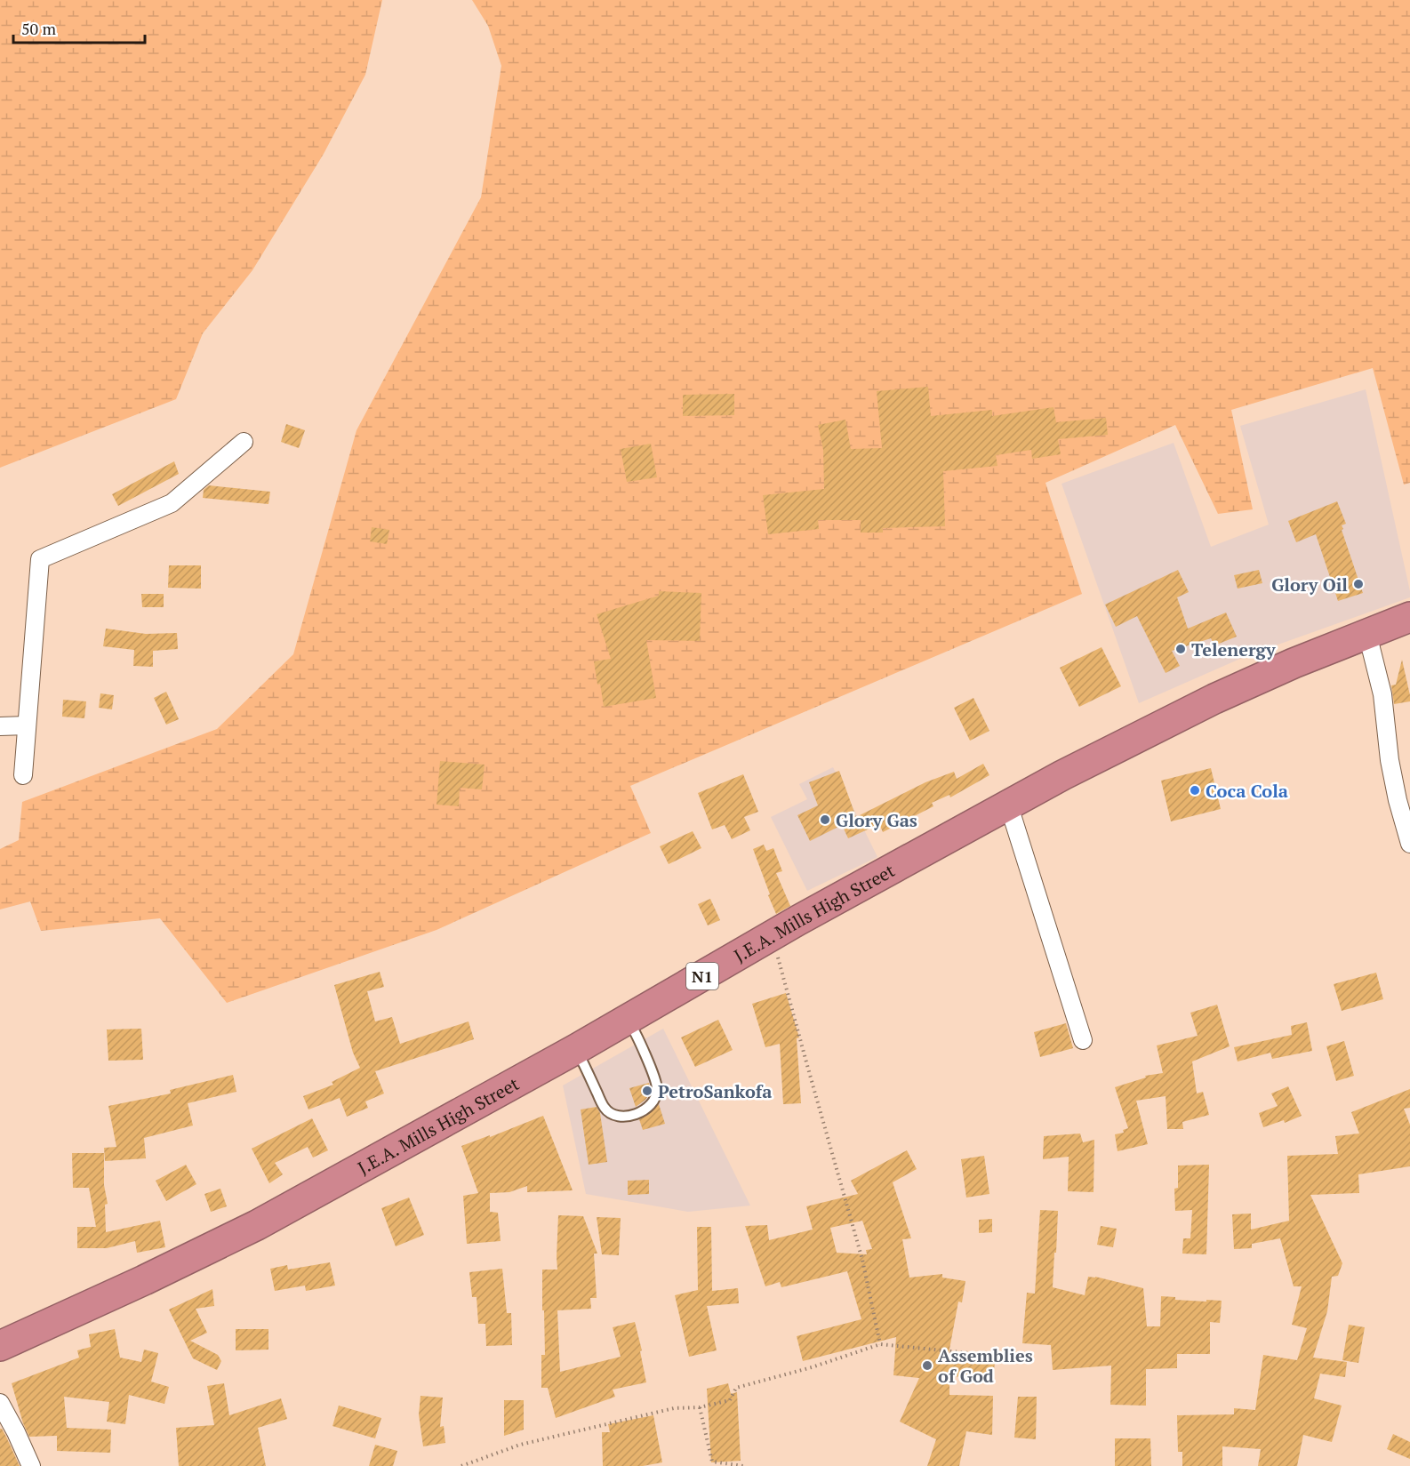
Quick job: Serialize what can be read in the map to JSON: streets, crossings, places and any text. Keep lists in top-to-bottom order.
{
  "streets": {
    "highway": ["J.E.A. Mills High Street", "N1"]
  },
  "places": [
    "Glory Oil",
    "Telenergy",
    "Coca Cola",
    "Glory Gas",
    "PetroSankofa",
    "Assemblies of God"
  ],
  "scale_bar": "50 m"
}
